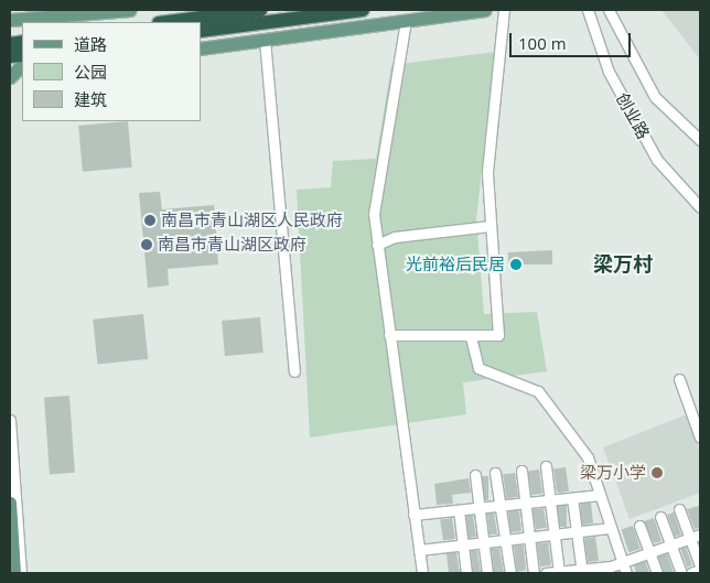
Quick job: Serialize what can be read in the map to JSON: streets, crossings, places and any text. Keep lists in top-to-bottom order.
{
  "streets": {
    "street": ["创业路"]
  },
  "districts": ["梁万村"],
  "places": [
    "南昌市青山湖区人民政府",
    "南昌市青山湖区政府",
    "光前裕后民居",
    "梁万小学"
  ],
  "legend": ["道路", "公园", "建筑"],
  "scale_bar": "100 m"
}
